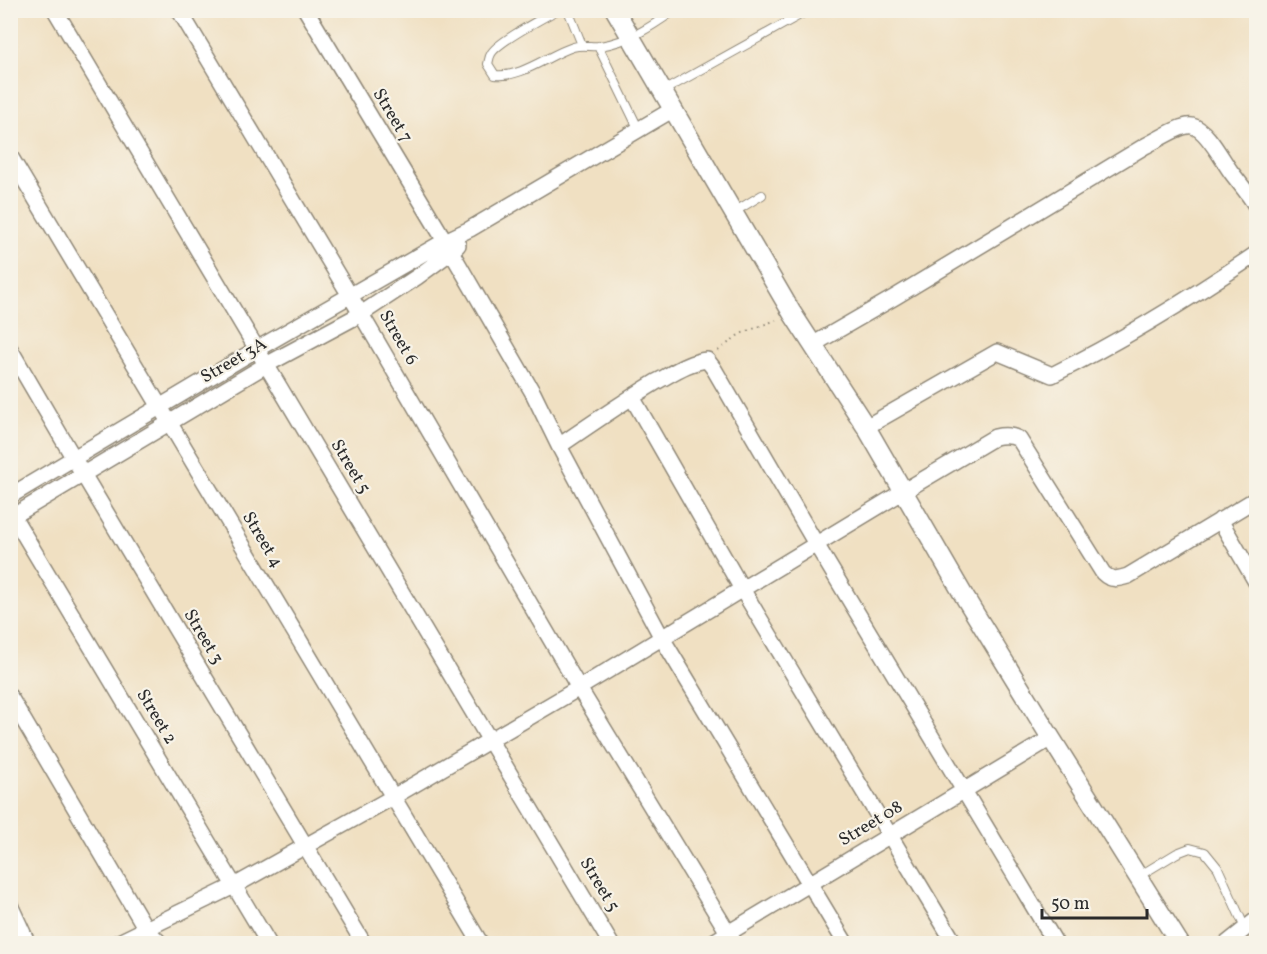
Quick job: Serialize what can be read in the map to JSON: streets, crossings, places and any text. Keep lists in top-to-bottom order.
{
  "streets": {
    "street": [
      "Street 7",
      "Street 6",
      "Street 3A",
      "Street 5",
      "Street 4",
      "Street 3",
      "Street 2",
      "Street 08"
    ]
  },
  "crossings": [
    ["Street 7", "Street 3A"],
    ["Street 7", "Street 08"],
    ["Street 6", "Street 3A"],
    ["Street 6", "Street 08"],
    ["Street 3A", "Street 5"],
    ["Street 3A", "Street 4"],
    ["Street 3A", "Street 3"],
    ["Street 3A", "Street 2"]
  ],
  "scale_bar": "50 m"
}
